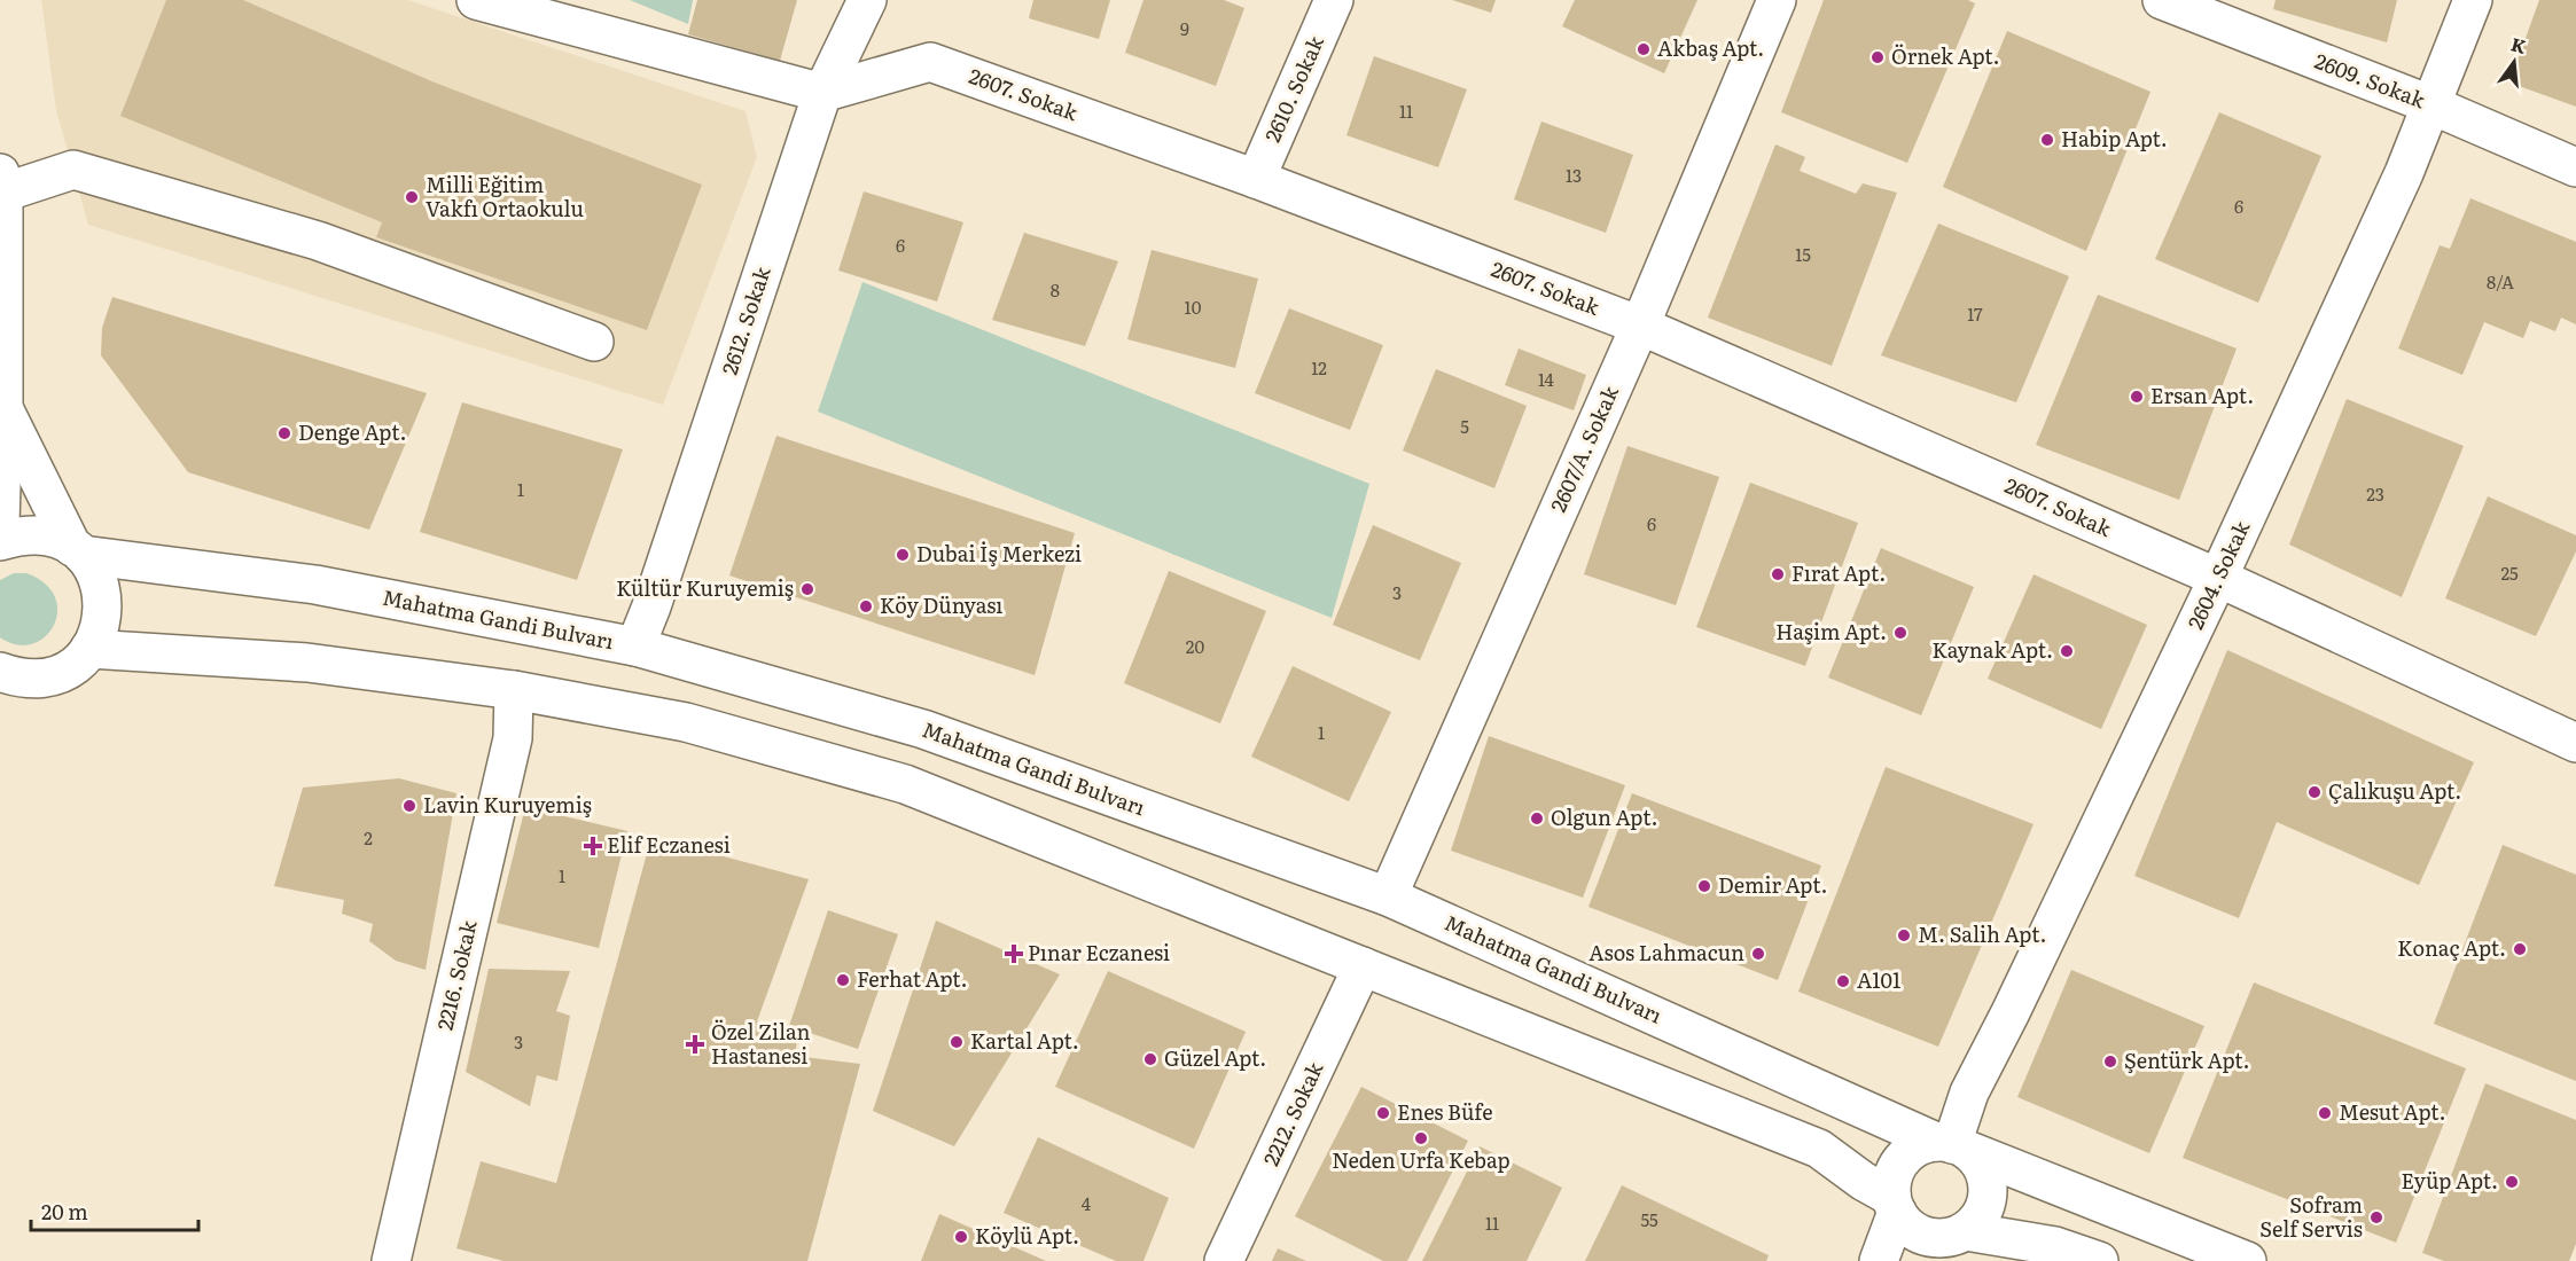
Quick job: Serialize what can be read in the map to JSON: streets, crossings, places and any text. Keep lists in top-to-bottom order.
{
  "streets": {
    "street": [
      "2609. Sokak",
      "2610. Sokak",
      "2607. Sokak",
      "2612. Sokak",
      "2607/A. Sokak",
      "2604. Sokak",
      "Mahatma Gandi Bulvarı",
      "2216. Sokak",
      "2212. Sokak"
    ]
  },
  "crossings": [
    ["2609. Sokak", "2604. Sokak"],
    ["2610. Sokak", "2607. Sokak"],
    ["2607. Sokak", "2612. Sokak"],
    ["2607. Sokak", "2607/A. Sokak"],
    ["2607. Sokak", "2604. Sokak"],
    ["2612. Sokak", "Mahatma Gandi Bulvarı"],
    ["2607/A. Sokak", "Mahatma Gandi Bulvarı"],
    ["2604. Sokak", "Mahatma Gandi Bulvarı"]
  ],
  "places": {
    "other": [
      "Akbaş Apt.",
      "Örnek Apt.",
      "Habip Apt.",
      "Milli Eğitim Vakfı Ortaokulu",
      "Ersan Apt.",
      "Denge Apt.",
      "Dubai İş Merkezi",
      "Fırat Apt.",
      "Kültür Kuruyemiş",
      "Köy Dünyası",
      "Haşim Apt.",
      "Kaynak Apt.",
      "Çalıkuşu Apt.",
      "Lavin Kuruyemiş",
      "Olgun Apt.",
      "Demir Apt.",
      "M. Salih Apt.",
      "Konaç Apt.",
      "Asos Lahmacun",
      "Ferhat Apt.",
      "A101",
      "Kartal Apt.",
      "Güzel Apt.",
      "Şentürk Apt.",
      "Enes Büfe",
      "Mesut Apt.",
      "Neden Urfa Kebap",
      "Eyüp Apt.",
      "Sofram Self Servis",
      "Köylü Apt."
    ],
    "health": ["Elif Eczanesi", "Pınar Eczanesi", "Özel Zilan Hastanesi"]
  },
  "house_numbers": [
    "9",
    "11",
    "13",
    "6",
    "6",
    "15",
    "8/A",
    "8",
    "10",
    "17",
    "12",
    "14",
    "5",
    "1",
    "23",
    "6",
    "25",
    "3",
    "20",
    "1",
    "2",
    "1",
    "3",
    "4",
    "55",
    "11"
  ],
  "scale_bar": "20 m",
  "north": "top"
}
